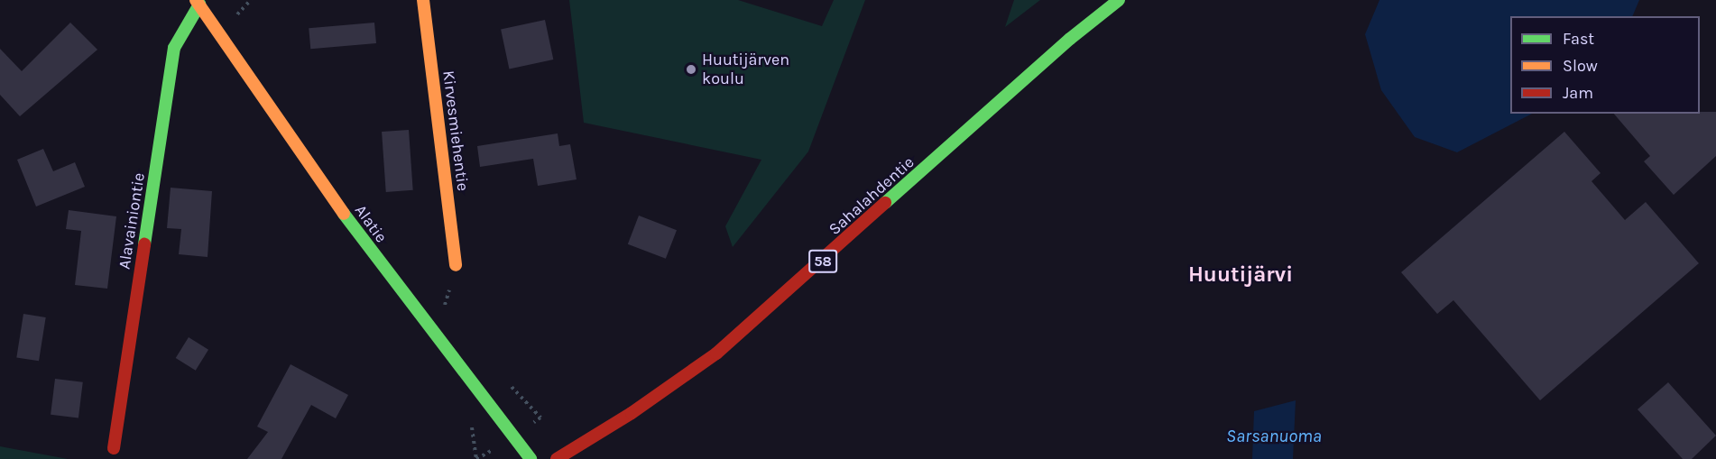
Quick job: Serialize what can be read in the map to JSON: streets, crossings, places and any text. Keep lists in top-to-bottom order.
{
  "streets": {
    "street": [
      "Kirvesmiehentie",
      "Sahalahdentie",
      "Alavainiontie",
      "Alatie",
      "58"
    ]
  },
  "crossings": [
    ["Alavainiontie", "Alatie"]
  ],
  "districts": ["Huutijärvi"],
  "water": ["Sarsanuoma"],
  "places": ["Huutijärven koulu"],
  "legend": ["Fast", "Slow", "Jam"]
}
